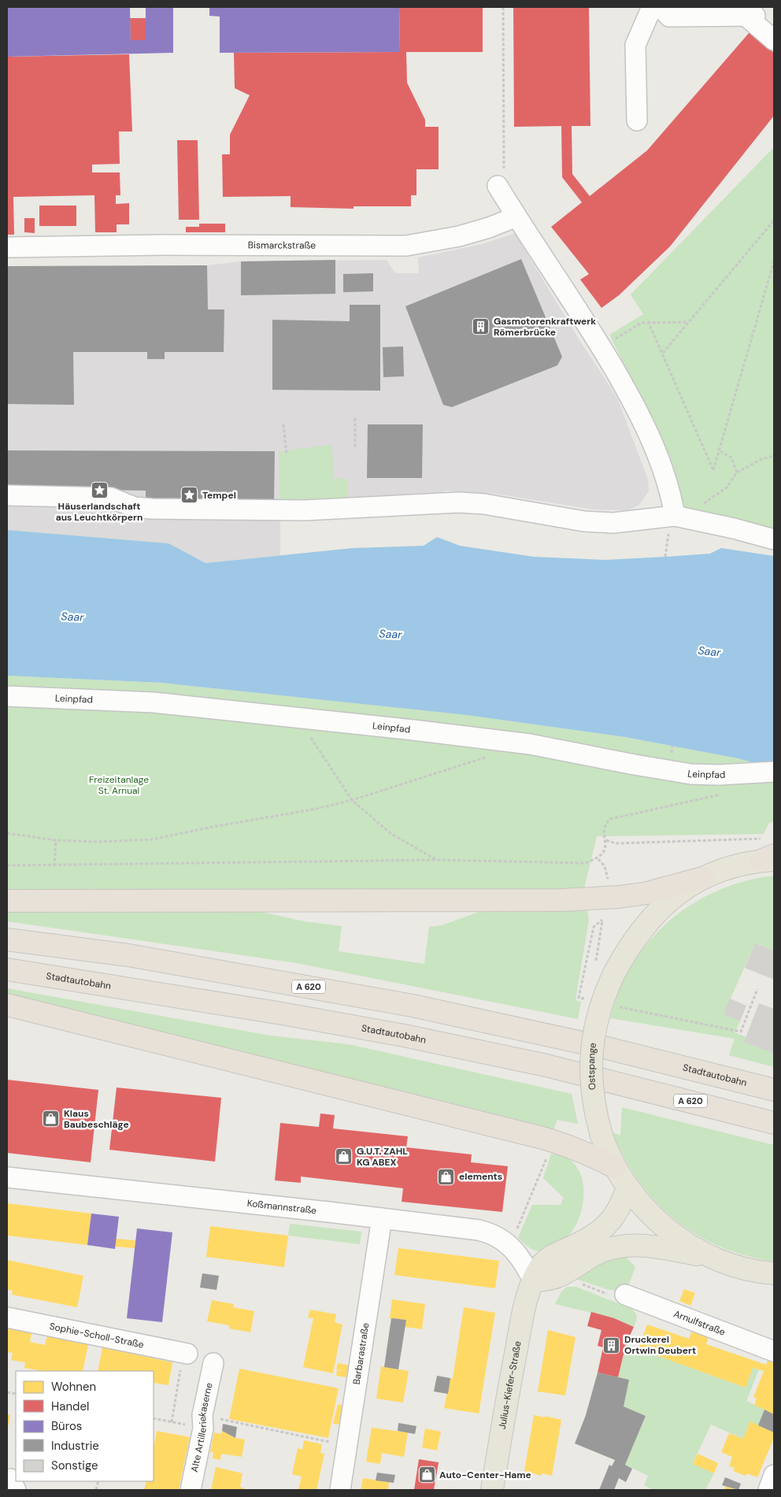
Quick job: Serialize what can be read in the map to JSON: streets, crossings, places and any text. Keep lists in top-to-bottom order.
{
  "streets": {
    "highway": ["Stadtautobahn", "A 620"],
    "main road": ["Ostspange", "Julius-Kiefer-Straße"],
    "street": [
      "Bismarckstraße",
      "Leinpfad",
      "Koßmannstraße",
      "Arnulfstraße",
      "Sophie-Scholl-Straße",
      "Barbarastraße",
      "Alte Artilleriekaserne"
    ]
  },
  "crossings": [
    ["Ostspange", "Julius-Kiefer-Straße"],
    ["Koßmannstraße", "Barbarastraße"],
    ["Koßmannstraße", "Julius-Kiefer-Straße"]
  ],
  "water": ["Saar"],
  "parks": ["Freizeitanlage St. Arnual"],
  "places": {
    "building": ["Gasmotorenkraftwerk Römerbrücke", "Druckerei Ortwin Deubert"],
    "place": ["Häuserlandschaft aus Leuchtkörpern", "Tempel"],
    "shop": [
      "Klaus Baubeschläge",
      "G.U.T. ZAHL KG ABEX",
      "elements",
      "Auto-Center-Hame"
    ]
  },
  "legend": [
    "Wohnen",
    "Handel",
    "Büros",
    "Industrie",
    "Sonstige"
  ]
}
